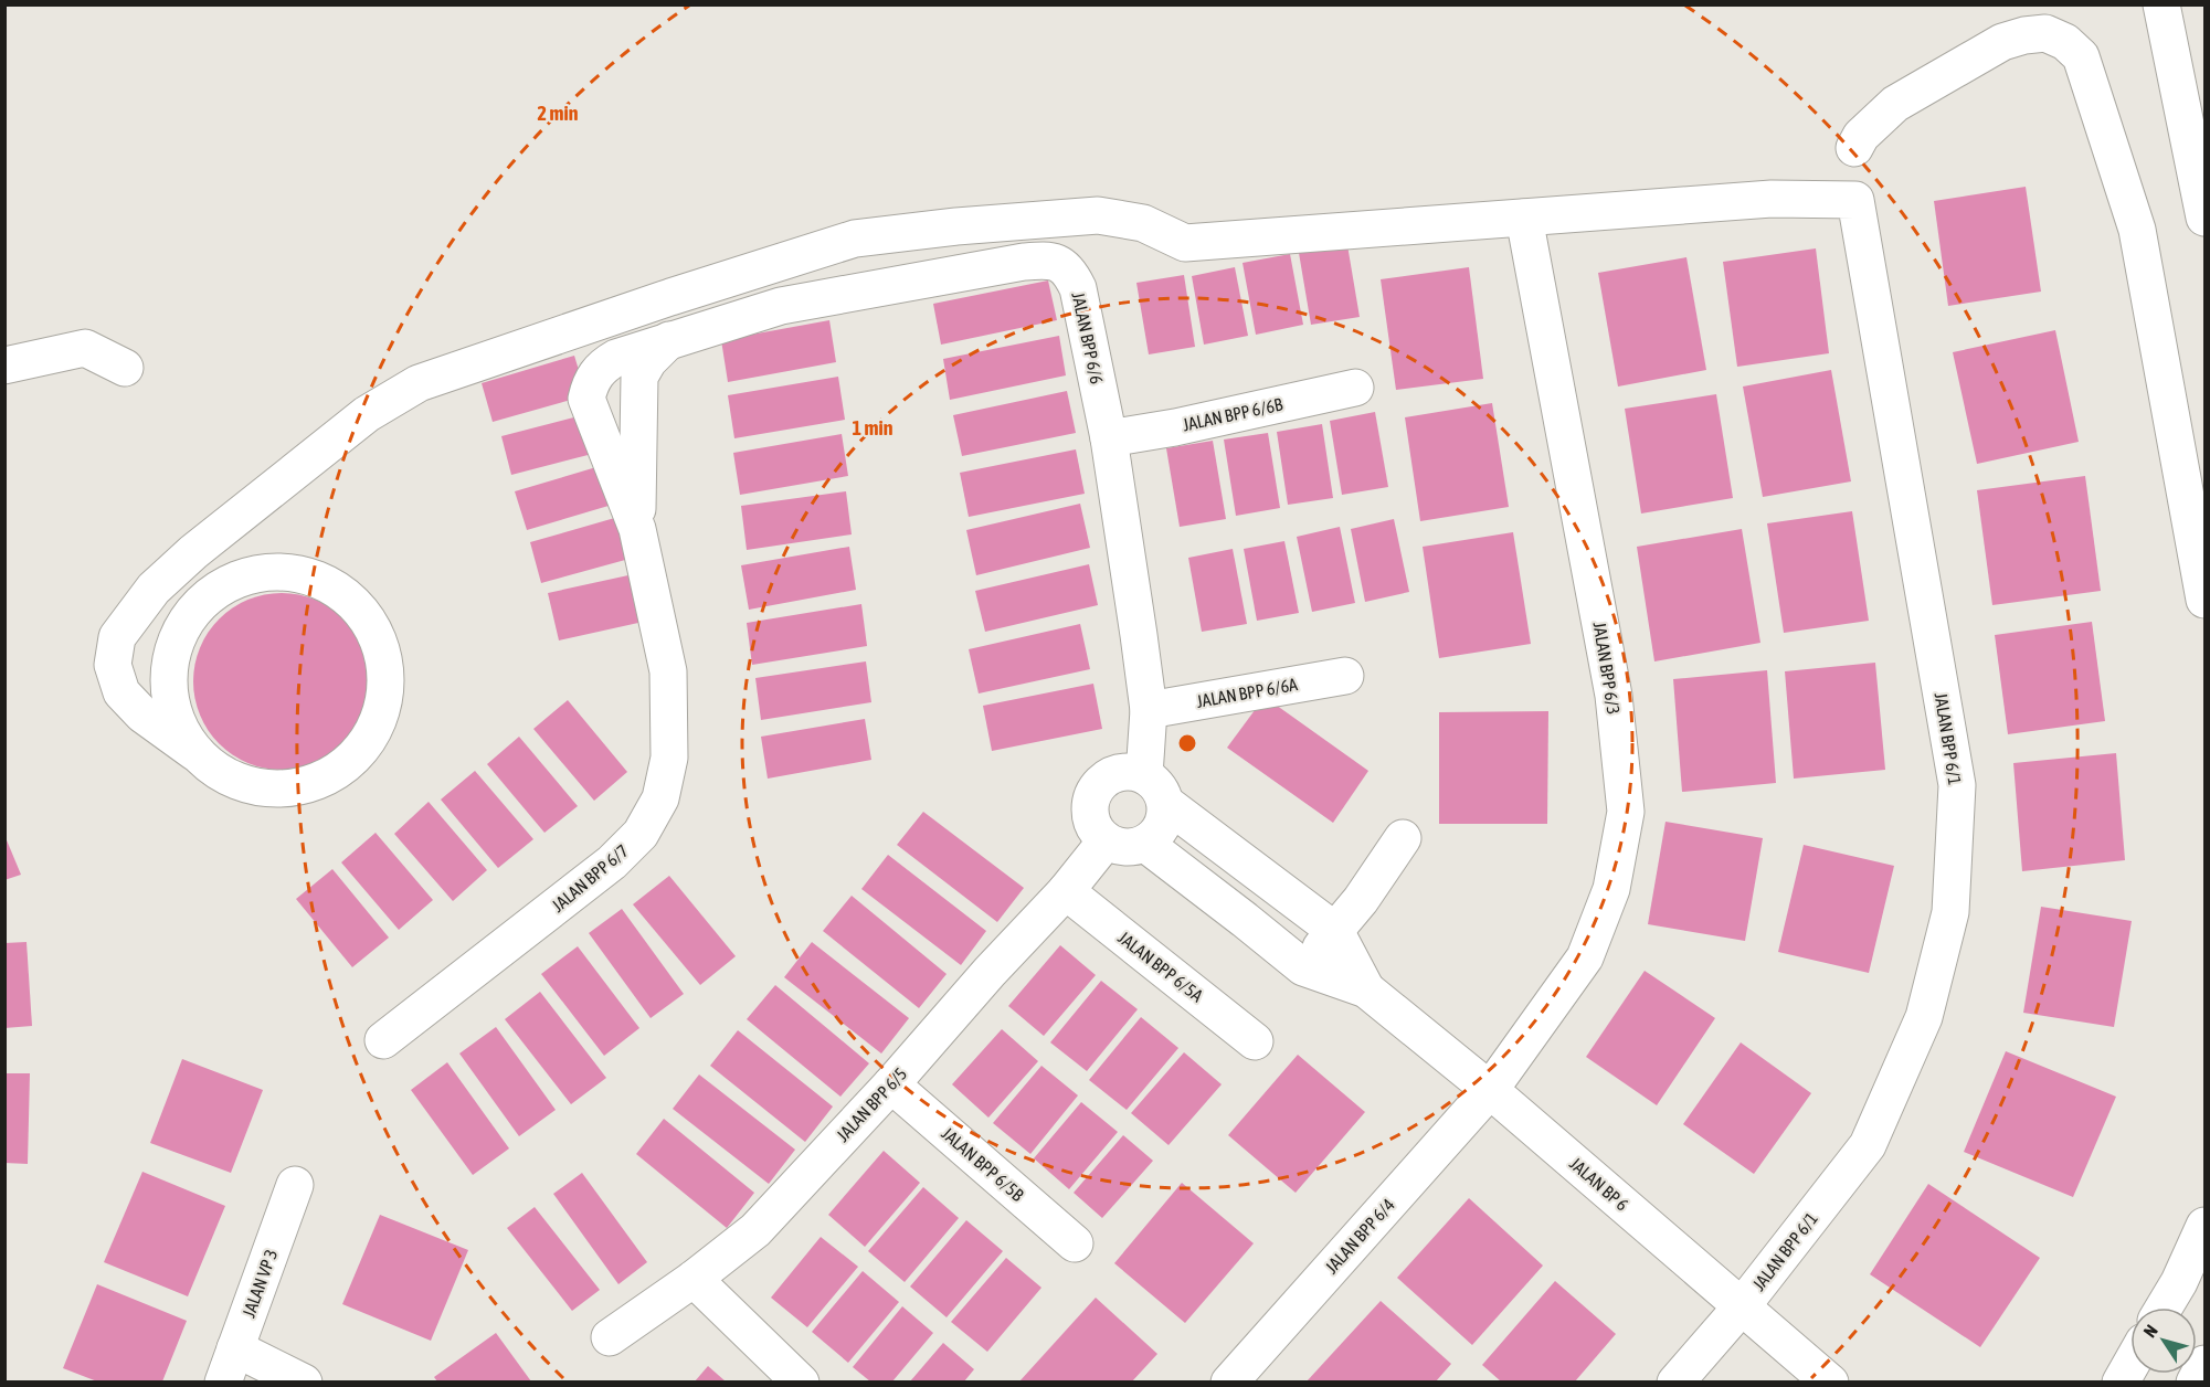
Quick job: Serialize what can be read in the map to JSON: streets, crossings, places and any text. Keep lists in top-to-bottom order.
{
  "streets": {
    "street": [
      "JALAN BPP 6/6",
      "JALAN BPP 6/6B",
      "JALAN BPP 6/3",
      "JALAN BPP 6/6A",
      "JALAN BPP 6/1",
      "JALAN BPP 6/7",
      "JALAN BPP 6/5A",
      "JALAN BPP 6/5",
      "JALAN BPP 6/5B",
      "JALAN BP 6",
      "JALAN BPP 6/4",
      "JALAN VP 3"
    ]
  },
  "crossings": [
    ["JALAN BPP 6/6", "JALAN BPP 6/6B"],
    ["JALAN BPP 6/6", "JALAN BPP 6/6A"],
    ["JALAN BPP 6/6", "JALAN BPP 6/7"],
    ["JALAN BPP 6/6", "JALAN BPP 6/5"],
    ["JALAN BPP 6/3", "JALAN BPP 6/1"],
    ["JALAN BPP 6/3", "JALAN BP 6"],
    ["JALAN BPP 6/3", "JALAN BPP 6/4"],
    ["JALAN BPP 6/1", "JALAN BP 6"],
    ["JALAN BPP 6/5A", "JALAN BPP 6/5"],
    ["JALAN BPP 6/5", "JALAN BPP 6/5B"],
    ["JALAN BP 6", "JALAN BPP 6/4"]
  ],
  "north": "top left",
  "rings": ["2 min", "1 min"]
}
